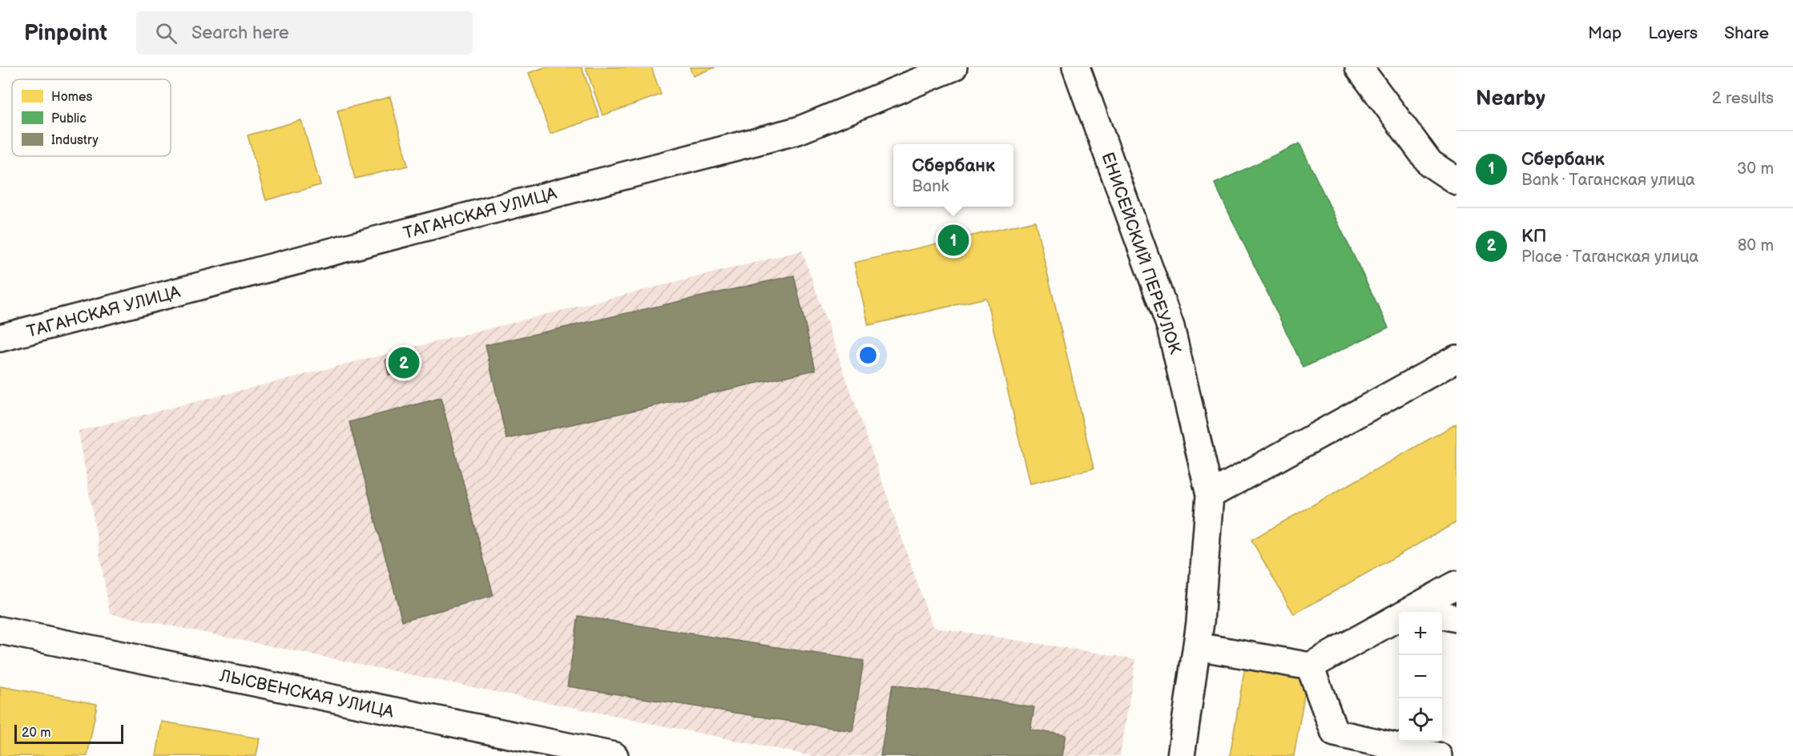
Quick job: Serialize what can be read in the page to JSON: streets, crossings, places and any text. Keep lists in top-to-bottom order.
{
  "streets": {
    "street": ["ТАГАНСКАЯ УЛИЦА", "ЕНИСЕЙСКИЙ ПЕРЕУЛОК", "ЛЫСВЕНСКАЯ УЛИЦА"]
  },
  "legend": ["Homes", "Public", "Industry"],
  "scale_bar": "20 m",
  "page": {
    "header": "Pinpoint",
    "search": "Search here",
    "nav": ["Map", "Layers", "Share"],
    "heading": ["Nearby", "2 results"],
    "list": [
      {
        "mark": "1",
        "name": "Сбербанк",
        "note": "Bank · Таганская улица",
        "value": "30 m"
      },
      {
        "mark": "2",
        "name": "КП",
        "note": "Place · Таганская улица",
        "value": "80 m"
      }
    ],
    "popup": ["Сбербанк", "Bank"],
    "pins": ["1", "2"],
    "map_buttons": ["+", "−"],
    "scale": "20 m"
  }
}
